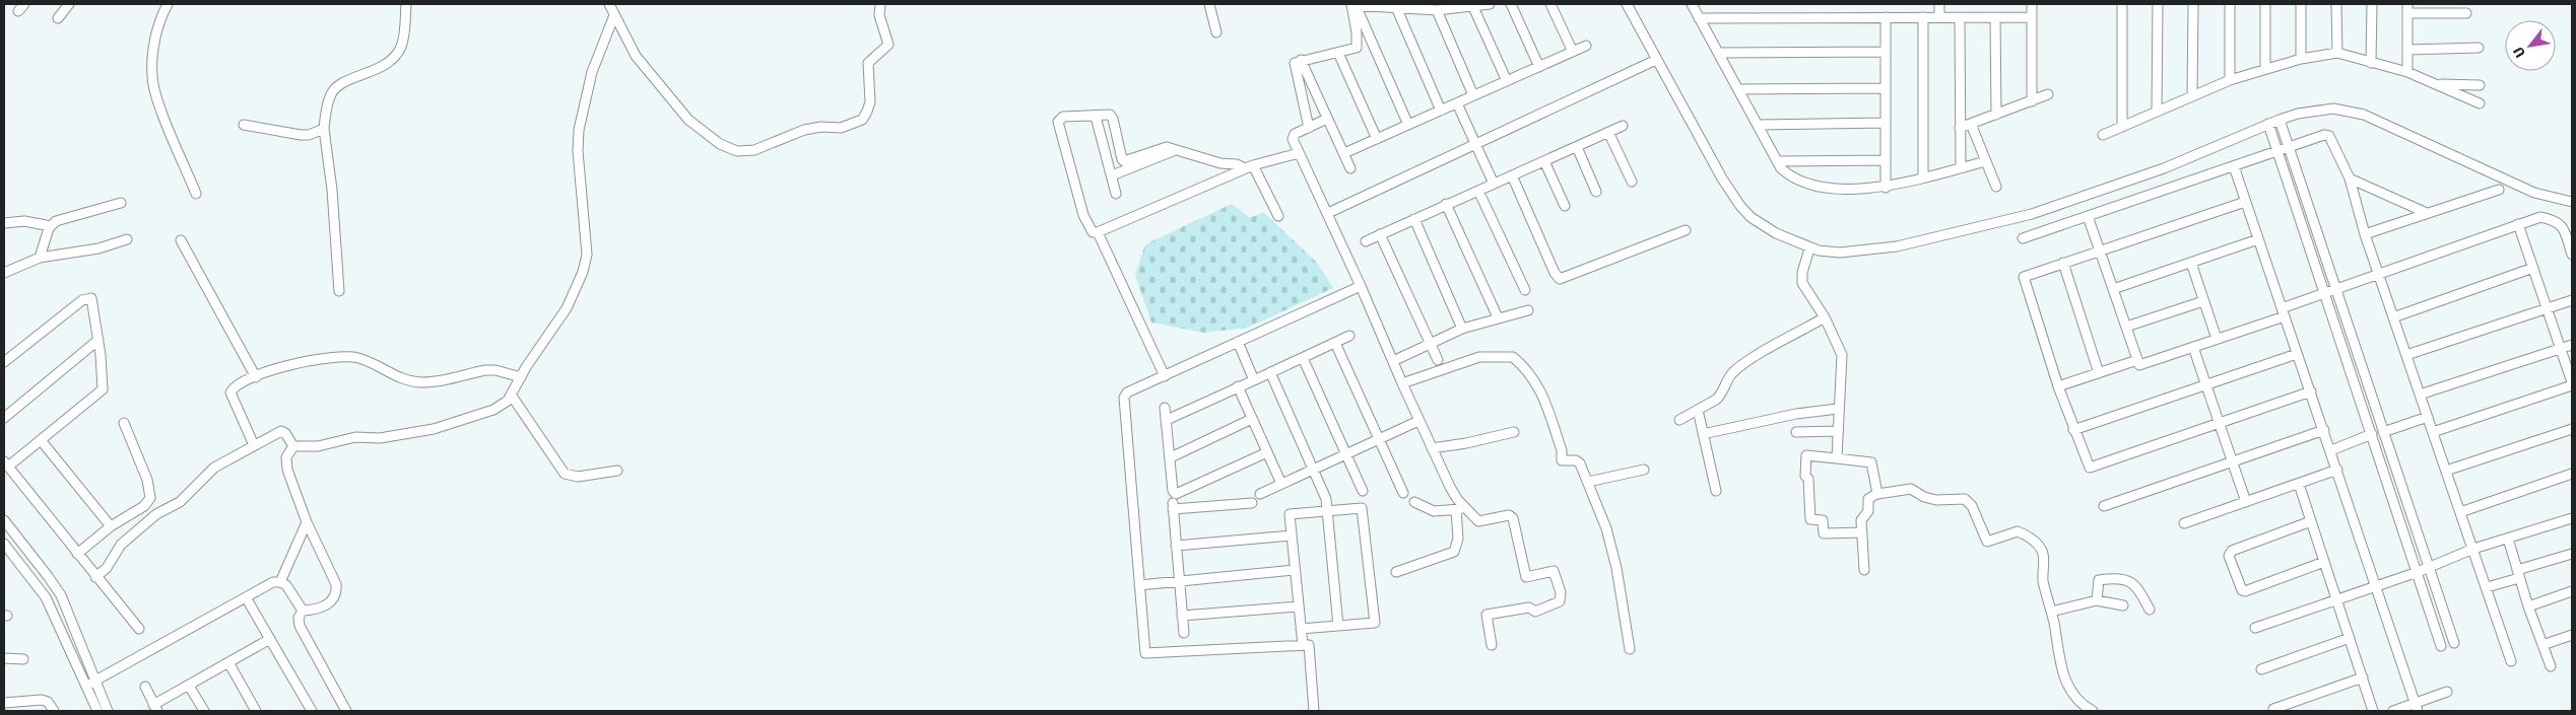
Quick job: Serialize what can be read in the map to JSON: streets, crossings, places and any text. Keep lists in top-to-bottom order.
{
  "north": "bottom left"
}
